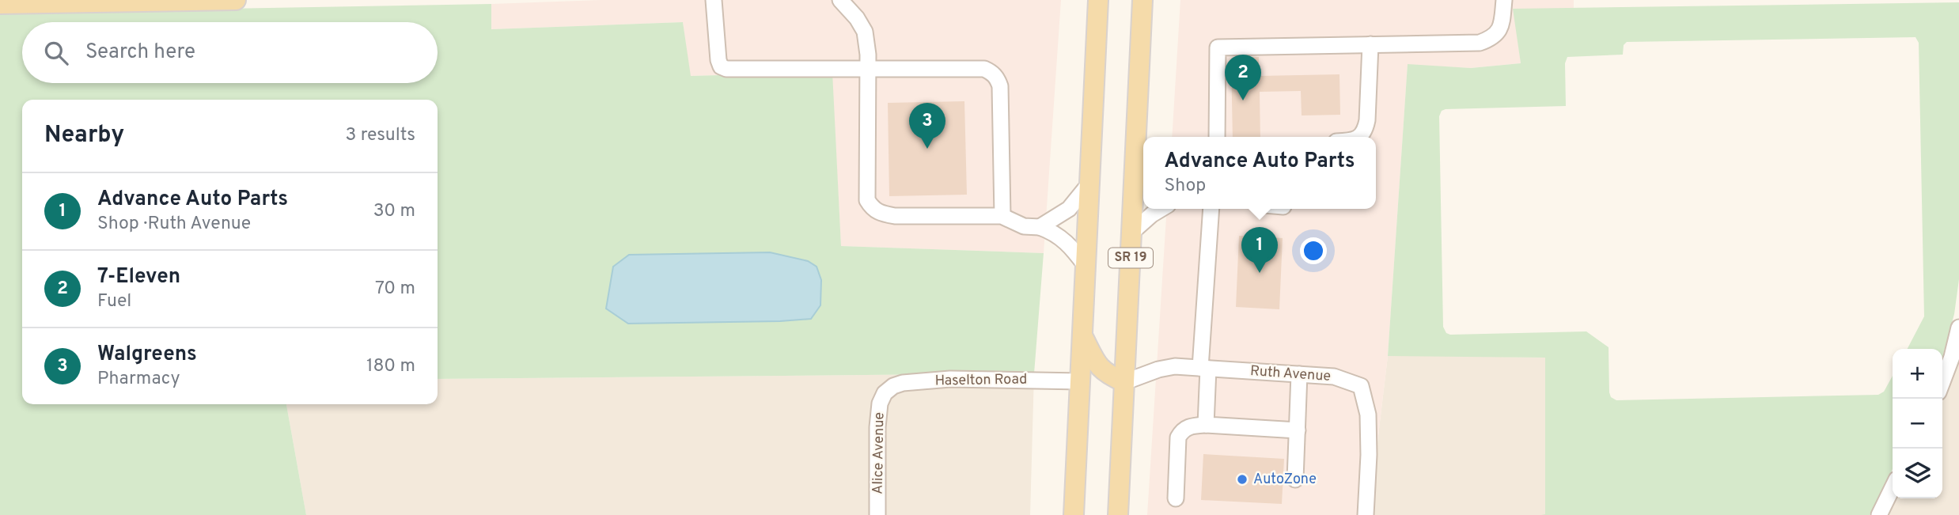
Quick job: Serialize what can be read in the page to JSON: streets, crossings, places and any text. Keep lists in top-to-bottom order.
{
  "streets": {
    "main road": ["SR 19"],
    "street": ["Ruth Avenue", "Haselton Road", "Alice Avenue"]
  },
  "crossings": [
    ["SR 19", "Ruth Avenue"],
    ["Haselton Road", "Alice Avenue"]
  ],
  "places": ["AutoZone"],
  "page": {
    "search": "Search here",
    "pins": ["2", "3", "1"],
    "heading": ["Nearby", "3 results"],
    "popup": ["Advance Auto Parts", "Shop"],
    "list": [
      {
        "mark": "1",
        "name": "Advance Auto Parts",
        "note": "Shop · Ruth Avenue",
        "value": "30 m"
      },
      {
        "mark": "2",
        "name": "7-Eleven",
        "note": "Fuel",
        "value": "70 m"
      },
      {
        "mark": "3",
        "name": "Walgreens",
        "note": "Pharmacy",
        "value": "180 m"
      }
    ],
    "map_buttons": ["+", "−"]
  }
}
